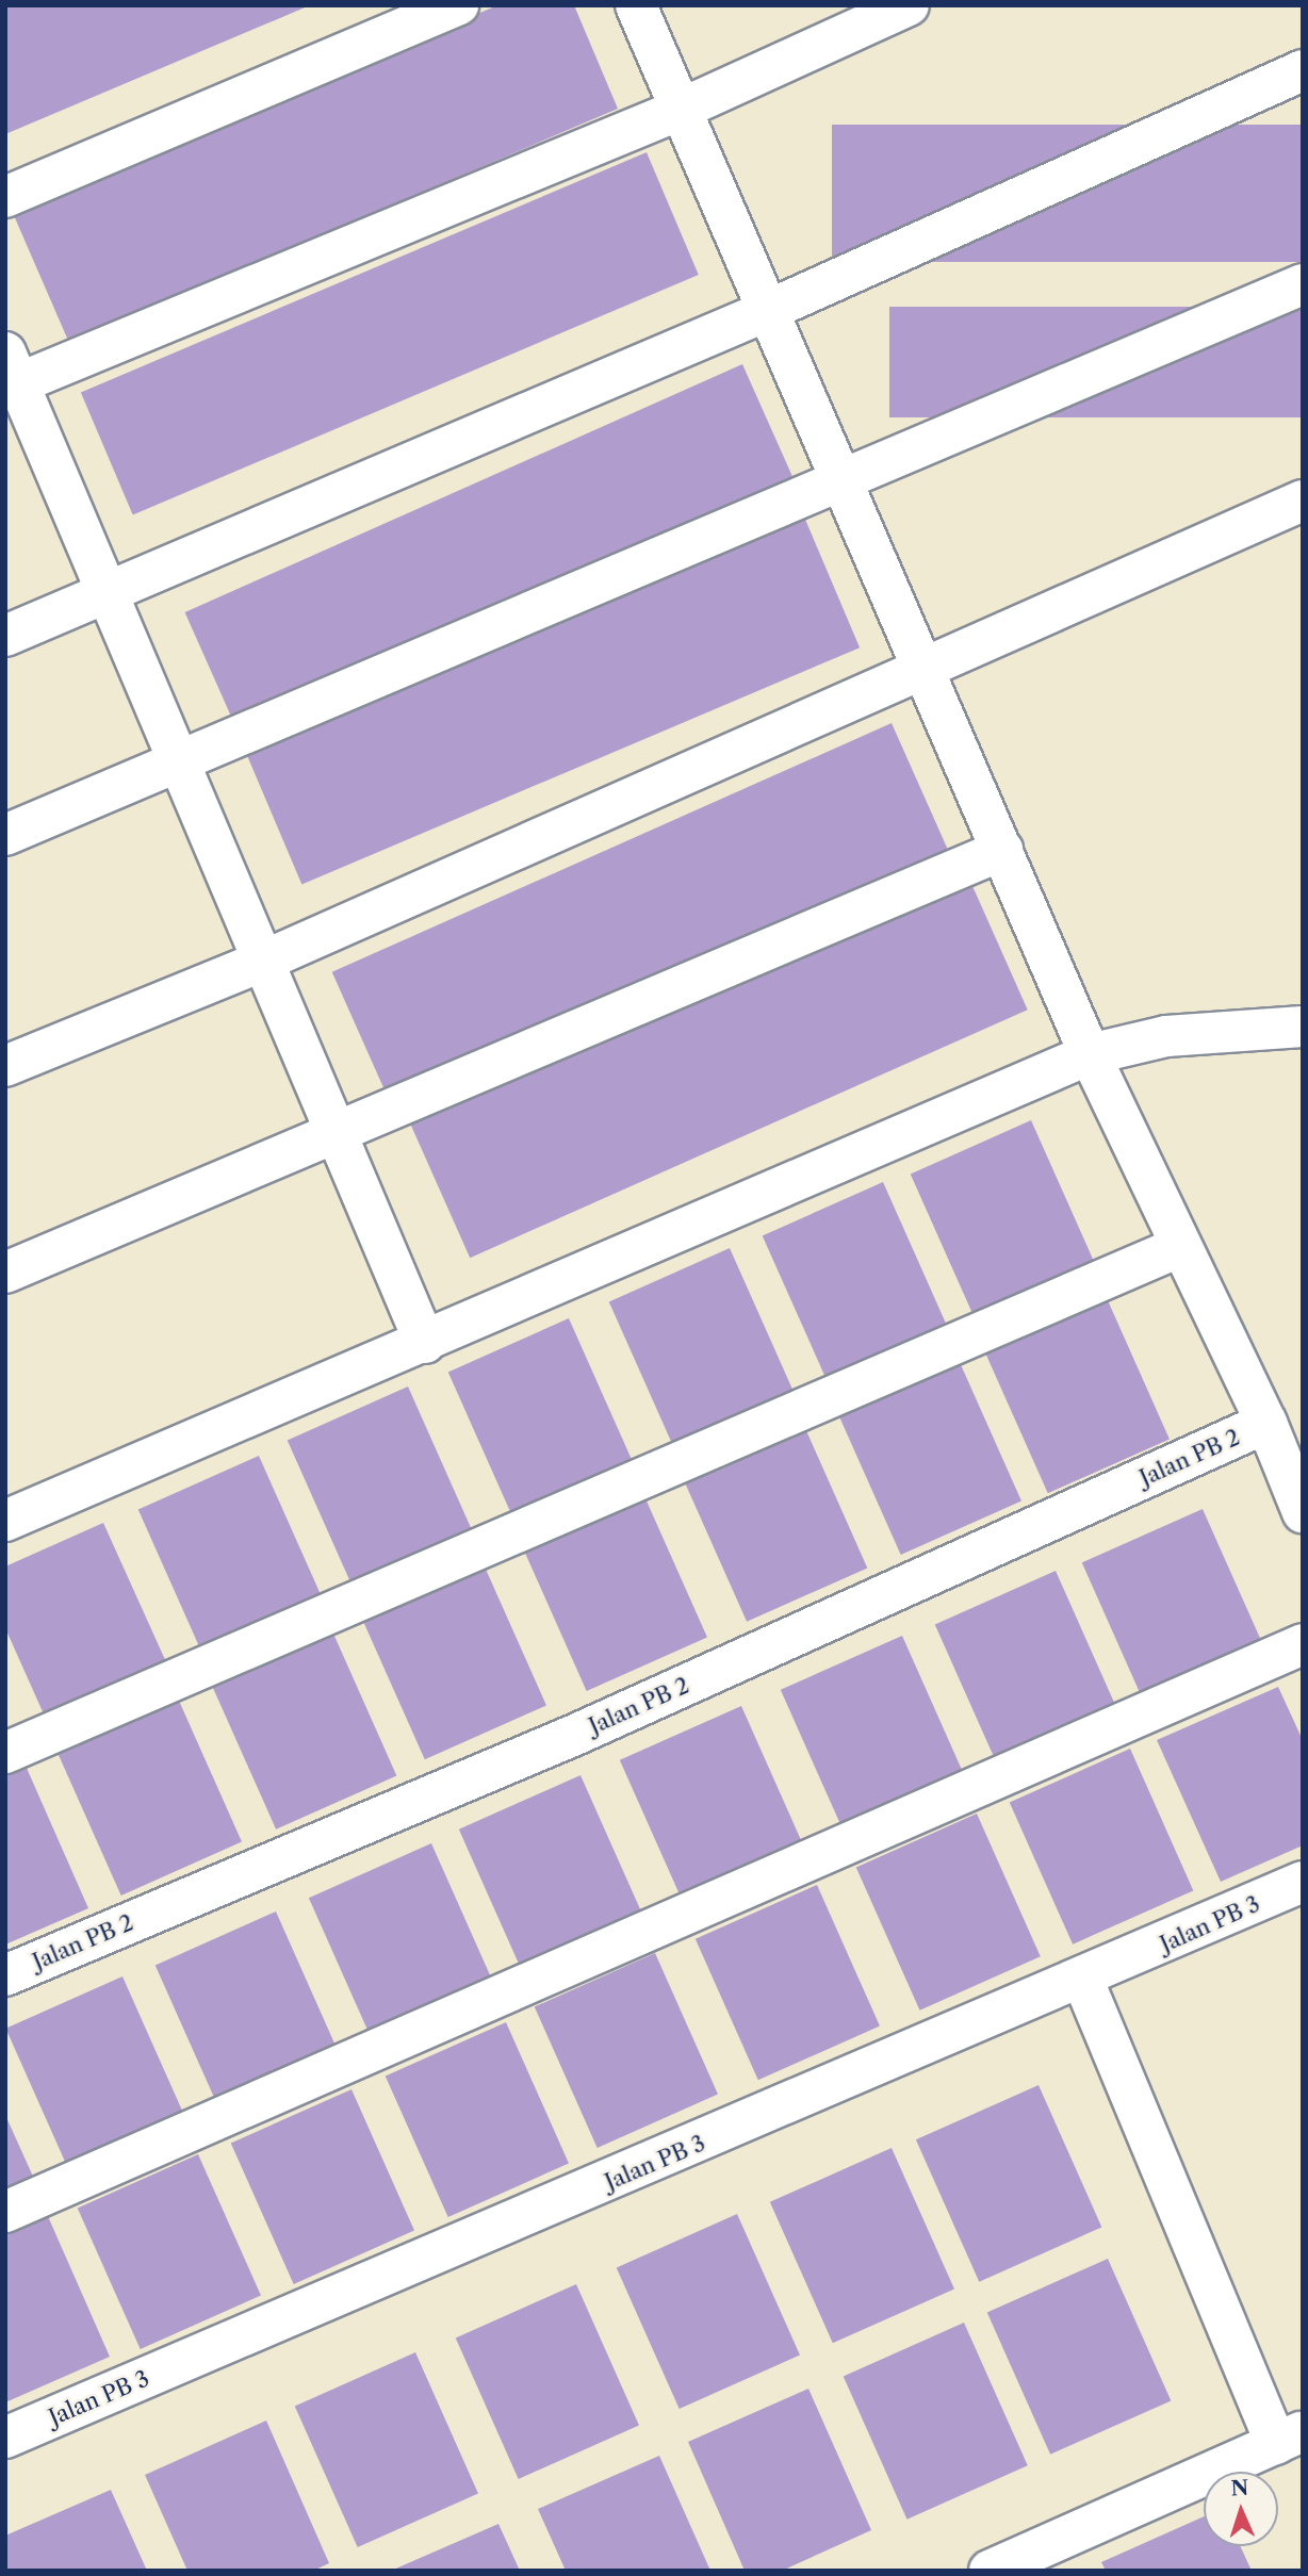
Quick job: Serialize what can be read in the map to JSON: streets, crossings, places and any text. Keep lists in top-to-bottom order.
{
  "streets": {
    "street": ["Jalan PB 2", "Jalan PB 3"]
  },
  "north": "top"
}
